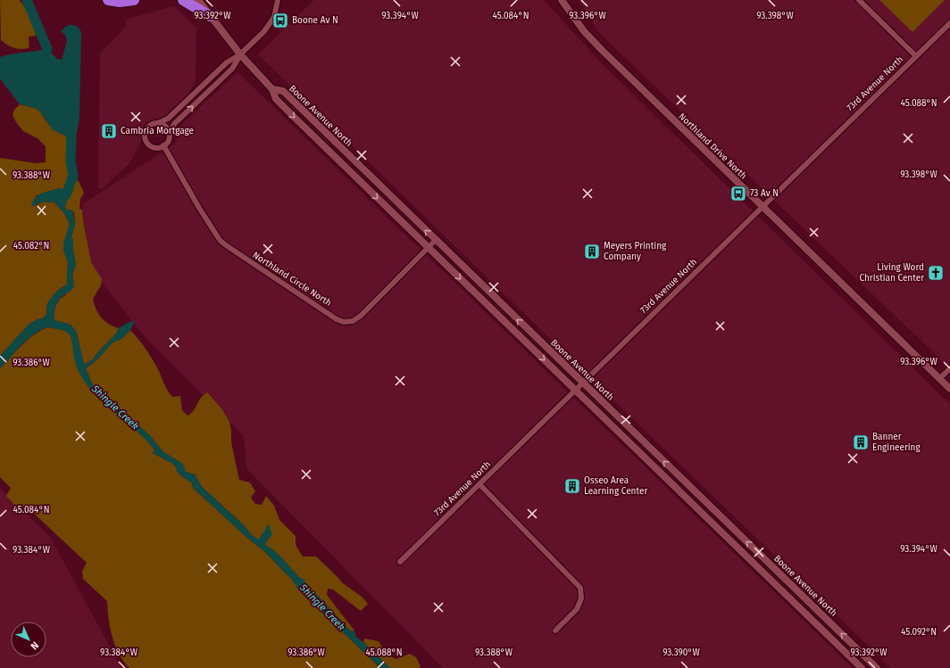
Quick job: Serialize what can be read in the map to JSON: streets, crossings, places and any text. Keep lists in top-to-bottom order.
{
  "streets": {
    "street": [
      "73rd Avenue North",
      "Boone Avenue North",
      "Northland Drive North",
      "Northland Circle North"
    ]
  },
  "crossings": [
    ["73rd Avenue North", "Boone Avenue North"],
    ["73rd Avenue North", "Northland Drive North"],
    ["Boone Avenue North", "Northland Circle North"]
  ],
  "water": ["Shingle Creek"],
  "places": {
    "bus stop": ["Boone Av N", "73 Av N"],
    "building": [
      "Cambria Mortgage",
      "Meyers Printing Company",
      "Banner Engineering",
      "Osseo Area Learning Center"
    ],
    "church": ["Living Word Christian Center"]
  },
  "north": "bottom right",
  "coordinates": [
    "93.392°W",
    "93.394°W",
    "45.084°N",
    "93.396°W",
    "93.398°W",
    "45.088°N",
    "93.388°W",
    "45.082°N",
    "93.386°W",
    "93.384°W",
    "45.092°N",
    "93.390°W"
  ]
}
